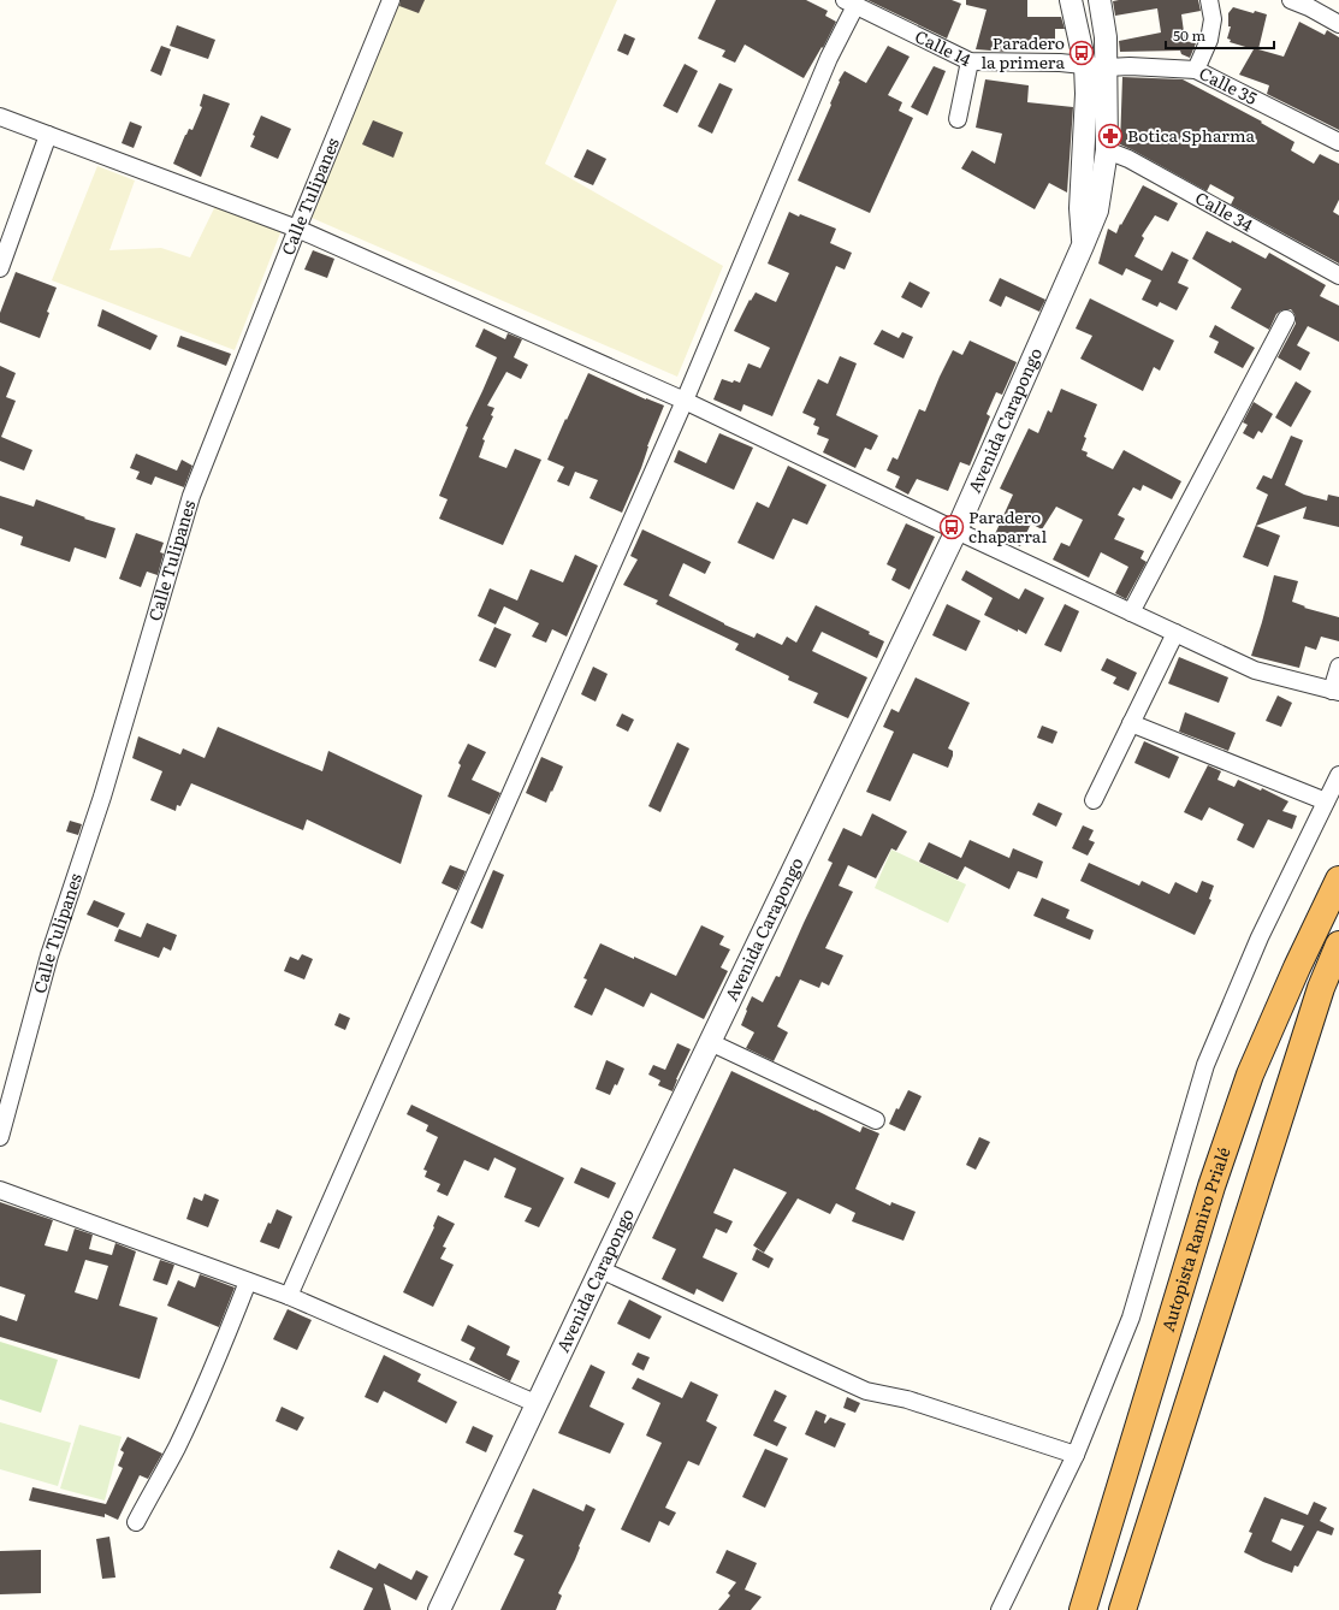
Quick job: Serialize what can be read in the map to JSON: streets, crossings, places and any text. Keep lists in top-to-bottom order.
{
  "streets": {
    "highway": ["Autopista Ramiro Prialé"],
    "street": [
      "Calle 14",
      "Calle 35",
      "Calle Tulipanes",
      "Calle 34",
      "Avenida Carapongo"
    ]
  },
  "crossings": [
    ["Calle 14", "Calle 35"],
    ["Calle 14", "Avenida Carapongo"],
    ["Calle 35", "Avenida Carapongo"],
    ["Calle 34", "Avenida Carapongo"]
  ],
  "places": {
    "bus stop": ["Paradero la primera", "Paradero chaparral"],
    "pharmacy": ["Botica Spharma"]
  },
  "scale_bar": "50 m"
}
